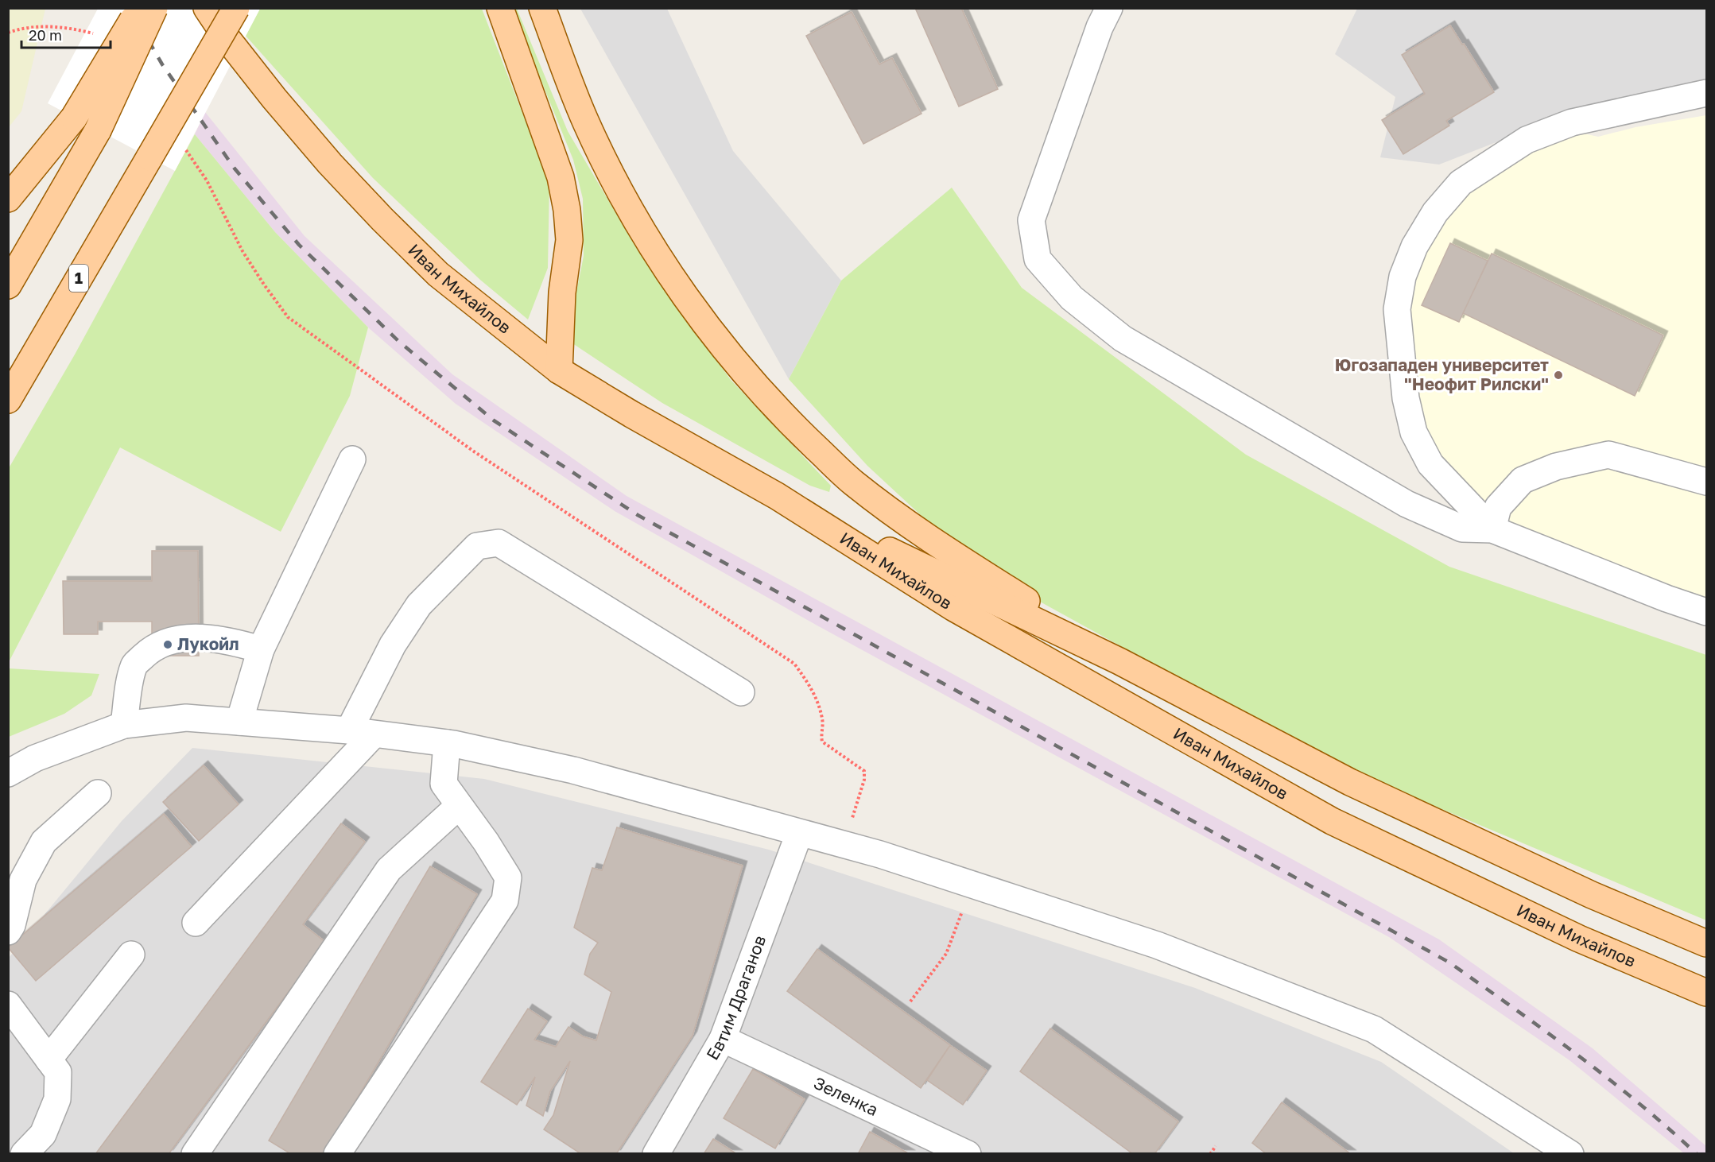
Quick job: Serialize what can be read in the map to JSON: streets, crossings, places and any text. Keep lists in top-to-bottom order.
{
  "streets": {
    "main road": ["1", "Иван Михайлов"],
    "street": ["Евтим Драганов", "Зеленка"]
  },
  "crossings": [
    ["Евтим Драганов", "Зеленка"]
  ],
  "places": ["Югозападен университет \"Неофит Рилски\"", "Лукойл"],
  "scale_bar": "20 m"
}
